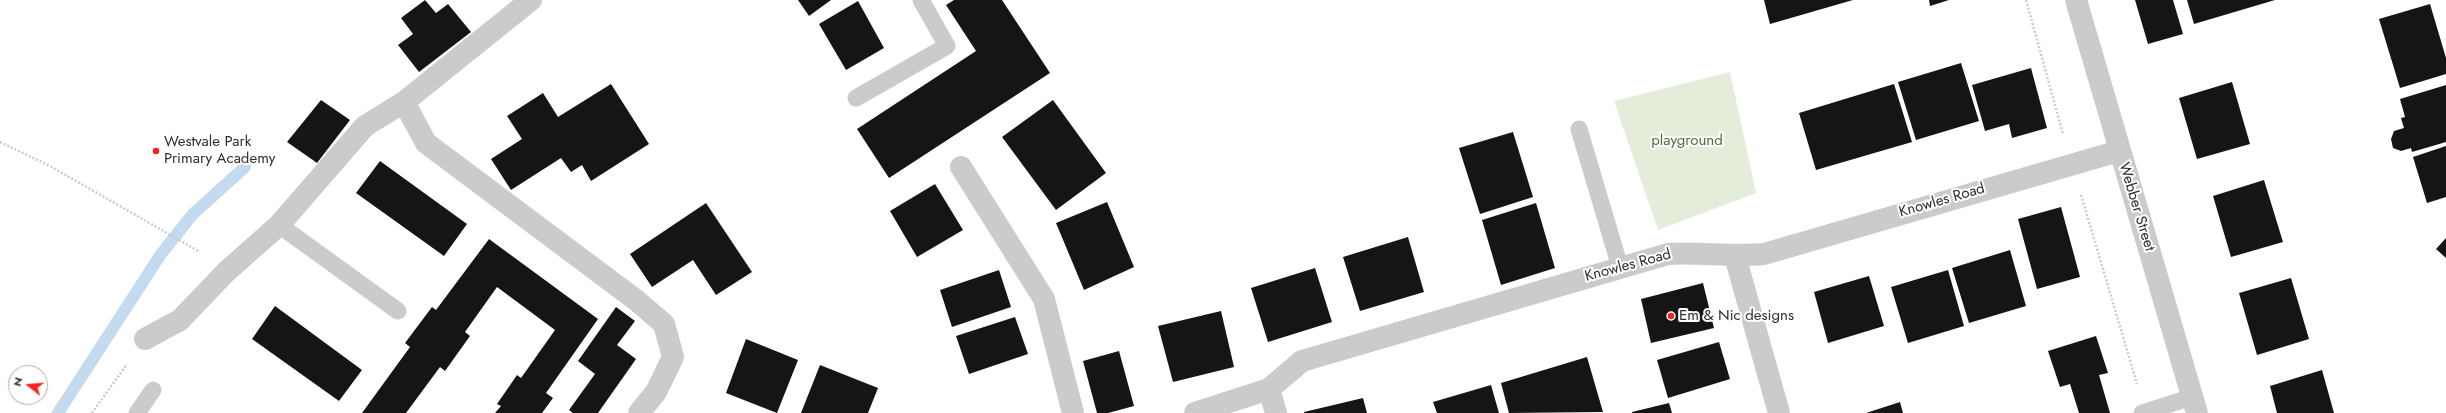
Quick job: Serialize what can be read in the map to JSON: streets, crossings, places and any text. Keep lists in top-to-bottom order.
{
  "streets": {
    "street": ["Knowles Road", "Webber Street"]
  },
  "crossings": [
    ["Knowles Road", "Webber Street"]
  ],
  "parks": ["playground"],
  "places": ["Westvale Park Primary Academy", "Em & Nic designs"],
  "north": "left"
}
